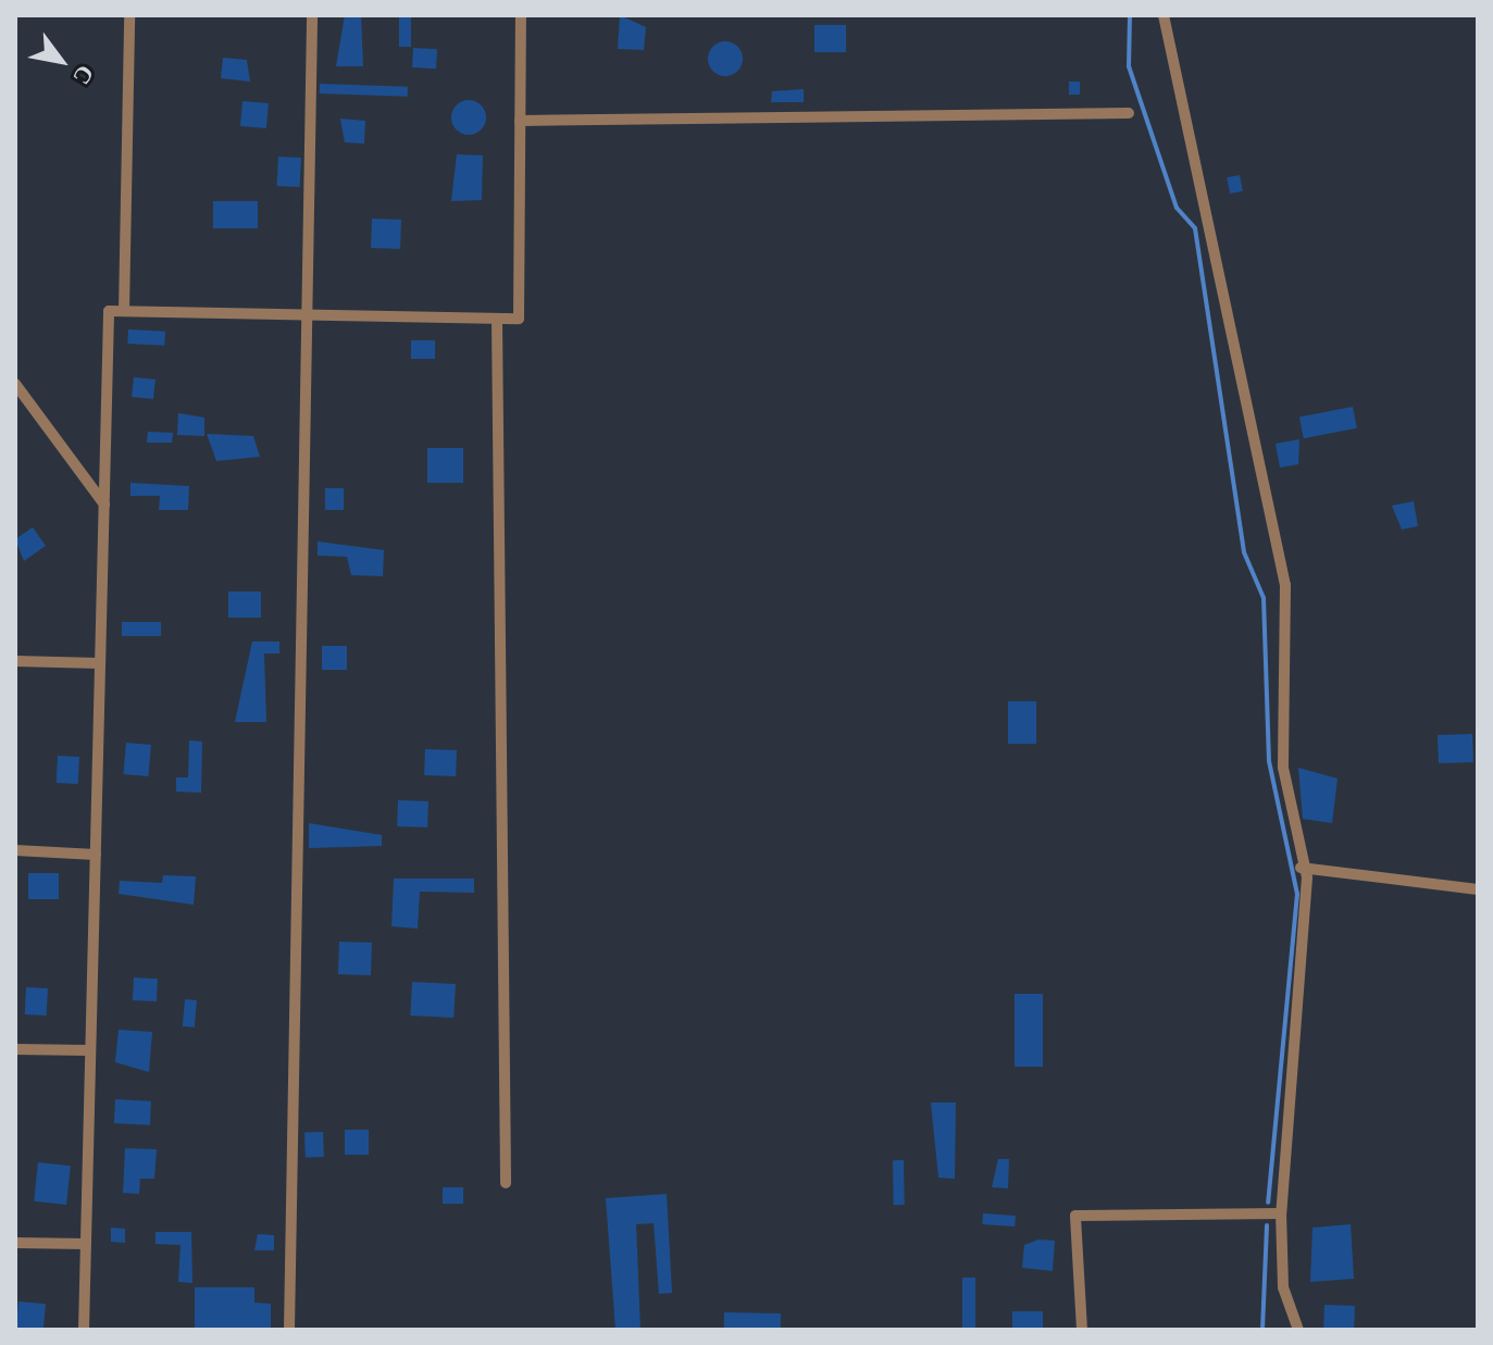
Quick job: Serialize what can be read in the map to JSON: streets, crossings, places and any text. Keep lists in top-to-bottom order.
{
  "north": "bottom right"
}
